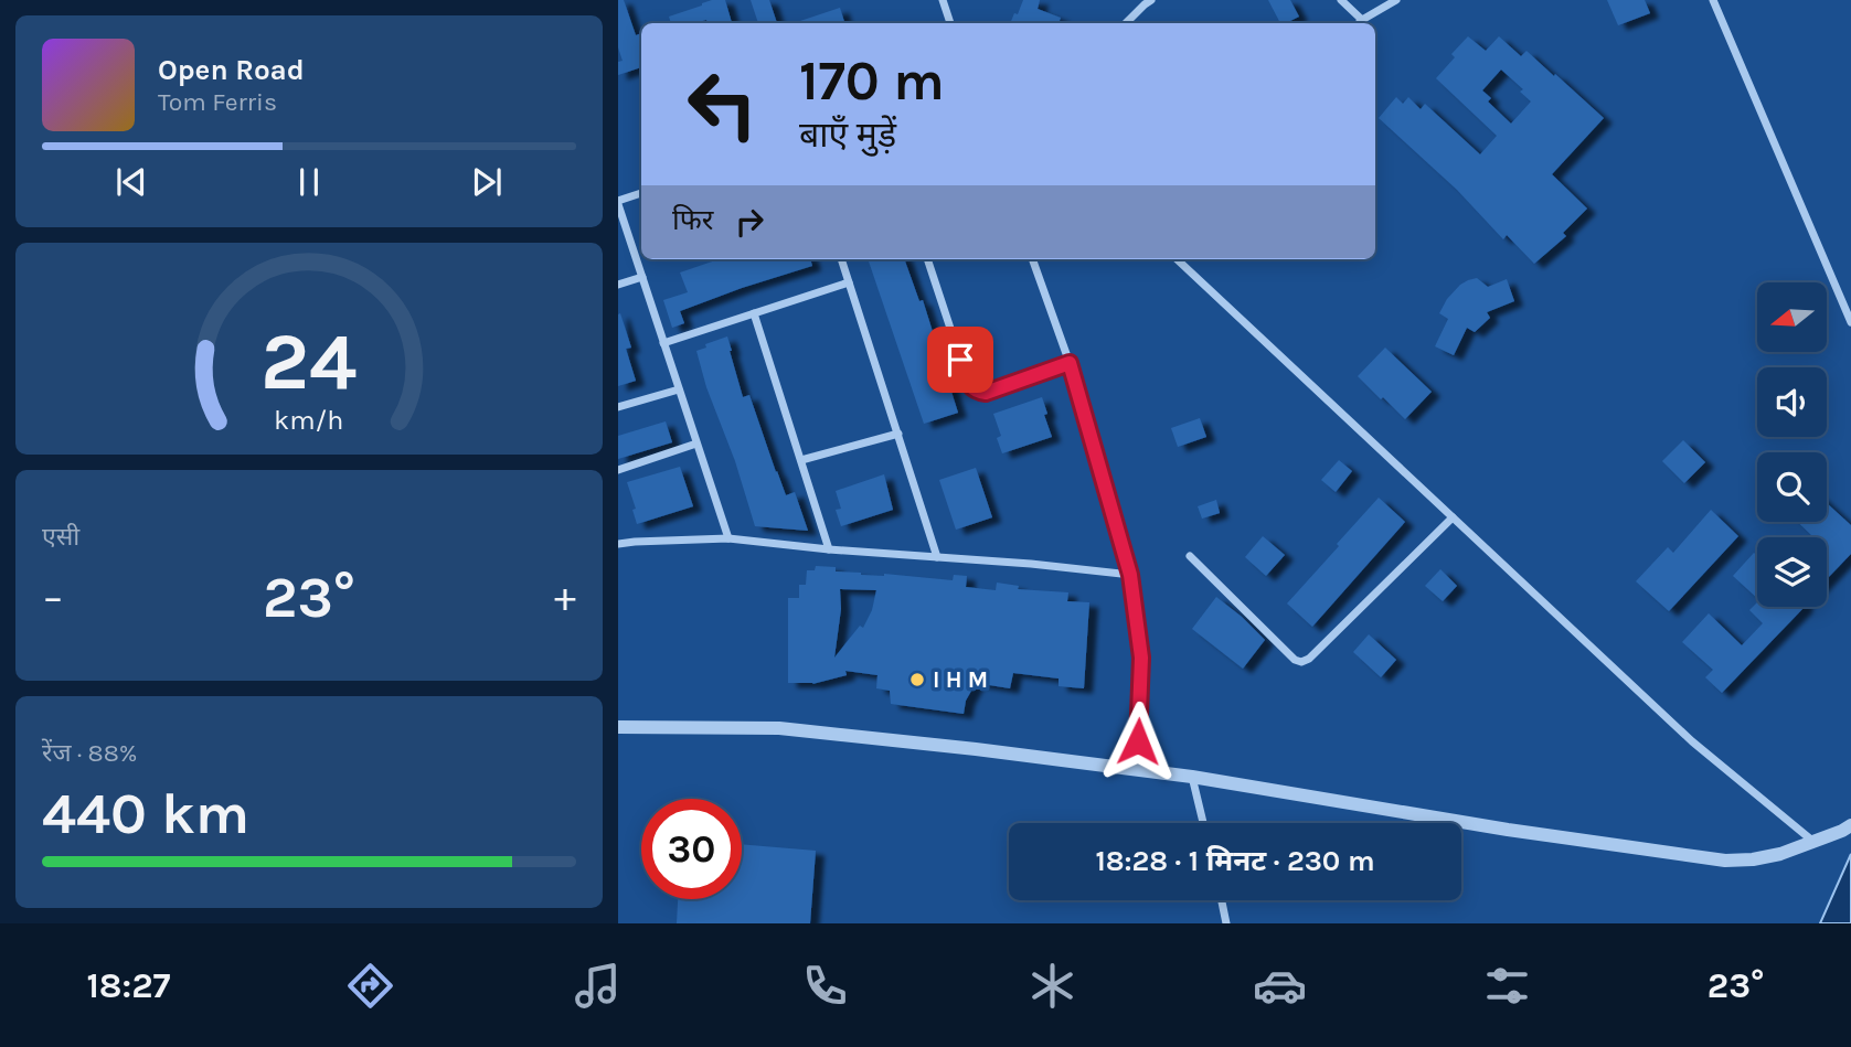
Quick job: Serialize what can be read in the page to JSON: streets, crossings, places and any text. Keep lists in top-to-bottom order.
{
  "places": ["I H M"],
  "north": "left",
  "page": {
    "turn": ["170 m", "बाएँ मुड़ें"],
    "song": ["Open Road", "Tom Ferris"],
    "then": "फिर",
    "tile": [
      "एसी",
      ["रेंज · 88%", "440 km"]
    ],
    "heat": ["−", "23°", "+"],
    "limit": "30",
    "trip": "18:28 · 1 मिनट · 230 m",
    "tabs": ["18:27", "23°"],
    "gauge": ["24", "km/h"]
  }
}
